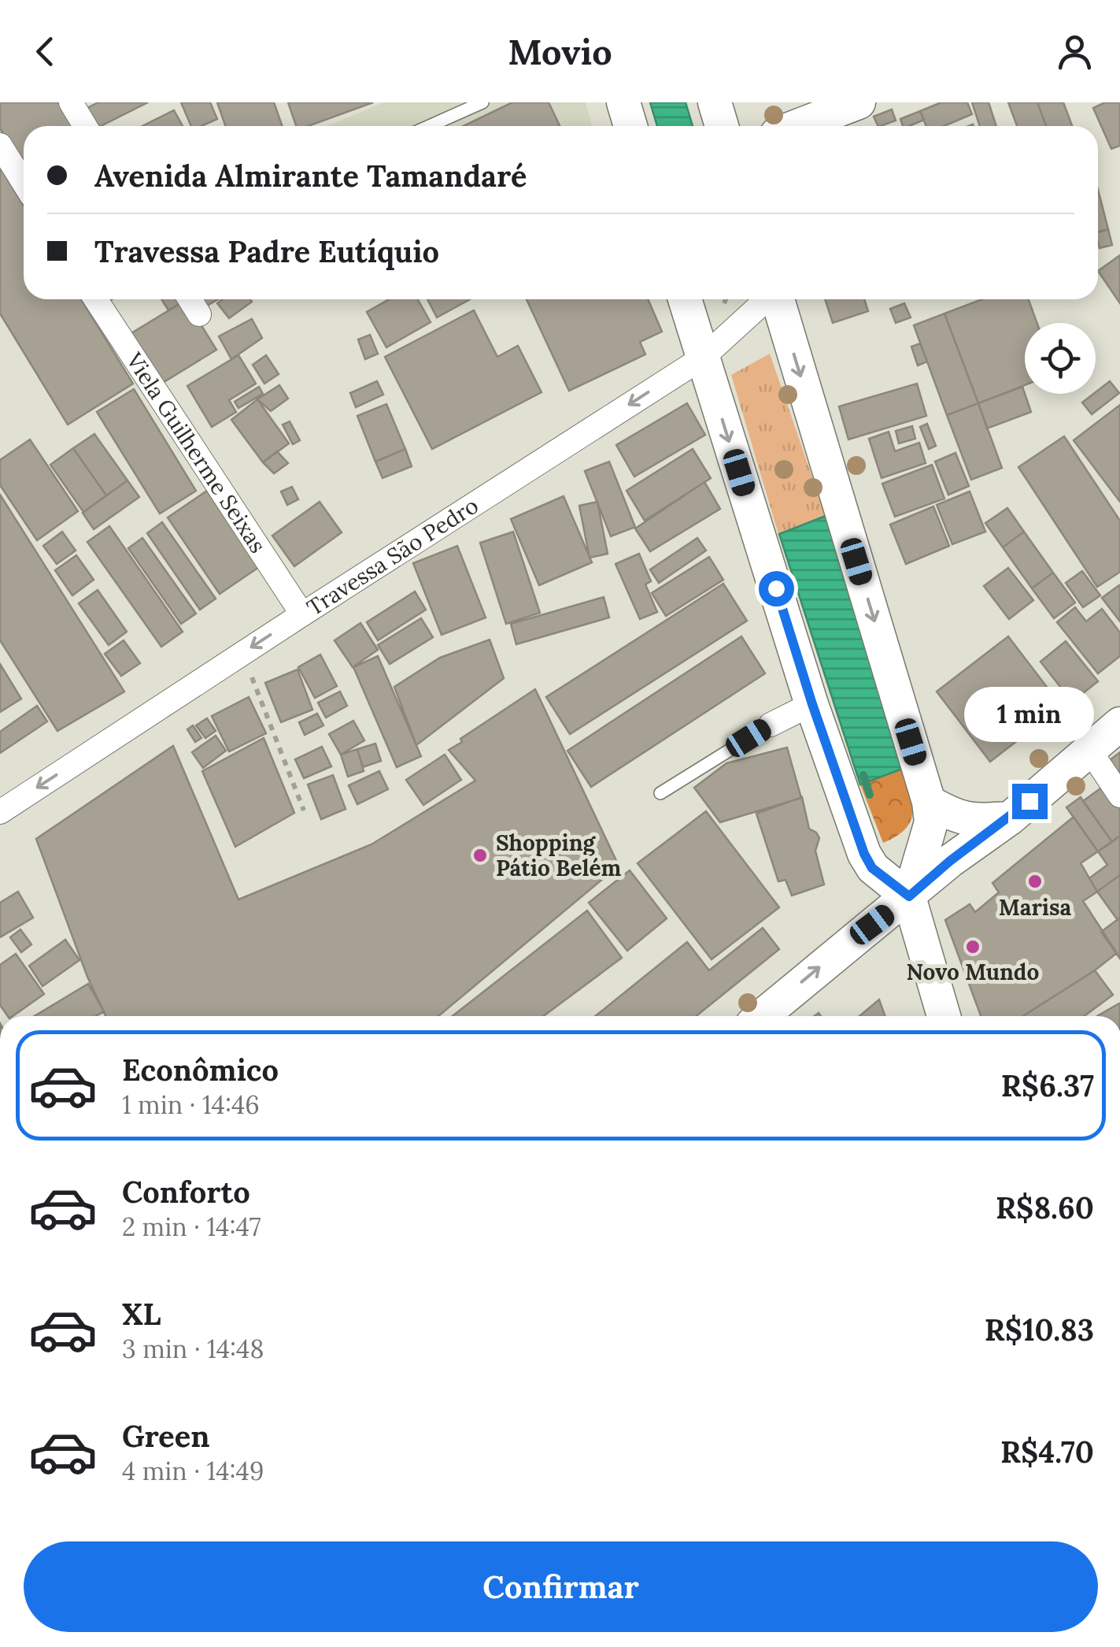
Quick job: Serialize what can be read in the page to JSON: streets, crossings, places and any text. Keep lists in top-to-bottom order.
{
  "streets": {
    "street": ["Viela Guilherme Seixas", "Travessa São Pedro"]
  },
  "crossings": [
    ["Viela Guilherme Seixas", "Travessa São Pedro"]
  ],
  "one_way": ["Travessa São Pedro"],
  "places": ["Shopping Pátio Belém", "Marisa", "Novo Mundo"],
  "page": {
    "header": "Movio",
    "banner": ["Avenida Almirante Tamandaré", "Travessa Padre Eutíquio"],
    "bubble": "1 min",
    "list": [
      {
        "name": "Econômico",
        "note": "1 min · 14:46",
        "value": "R$6.37"
      },
      {
        "name": "Conforto",
        "note": "2 min · 14:47",
        "value": "R$8.60"
      },
      {
        "name": "XL",
        "note": "3 min · 14:48",
        "value": "R$10.83"
      },
      {
        "name": "Green",
        "note": "4 min · 14:49",
        "value": "R$4.70"
      }
    ],
    "buttons": "Confirmar"
  }
}
